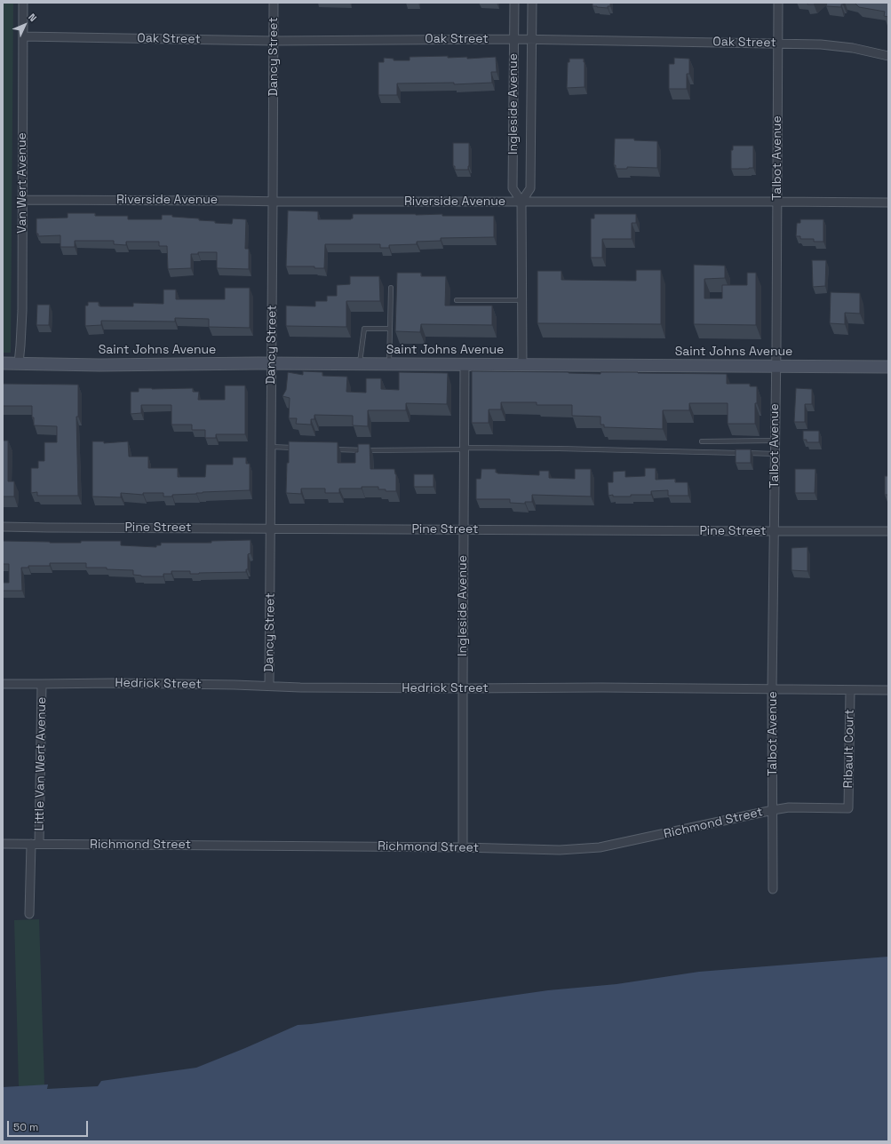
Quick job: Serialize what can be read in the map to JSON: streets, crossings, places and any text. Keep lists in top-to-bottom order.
{
  "streets": {
    "main road": ["Saint Johns Avenue"],
    "street": [
      "Oak Street",
      "Dancy Street",
      "Ingleside Avenue",
      "Talbot Avenue",
      "Van Wert Avenue",
      "Riverside Avenue",
      "Pine Street",
      "Hedrick Street",
      "Ribault Court",
      "Little Van Wert Avenue",
      "Richmond Street"
    ]
  },
  "crossings": [
    ["Oak Street", "Dancy Street"],
    ["Oak Street", "Ingleside Avenue"],
    ["Oak Street", "Talbot Avenue"],
    ["Oak Street", "Van Wert Avenue"],
    ["Dancy Street", "Riverside Avenue"],
    ["Dancy Street", "Saint Johns Avenue"],
    ["Dancy Street", "Pine Street"],
    ["Dancy Street", "Hedrick Street"],
    ["Ingleside Avenue", "Riverside Avenue"],
    ["Ingleside Avenue", "Saint Johns Avenue"],
    ["Ingleside Avenue", "Pine Street"],
    ["Ingleside Avenue", "Hedrick Street"],
    ["Ingleside Avenue", "Richmond Street"],
    ["Talbot Avenue", "Riverside Avenue"],
    ["Talbot Avenue", "Saint Johns Avenue"],
    ["Talbot Avenue", "Pine Street"],
    ["Talbot Avenue", "Hedrick Street"],
    ["Talbot Avenue", "Richmond Street"],
    ["Van Wert Avenue", "Riverside Avenue"],
    ["Van Wert Avenue", "Saint Johns Avenue"],
    ["Hedrick Street", "Ribault Court"],
    ["Hedrick Street", "Little Van Wert Avenue"],
    ["Ribault Court", "Richmond Street"],
    ["Little Van Wert Avenue", "Richmond Street"]
  ],
  "scale_bar": "50 m",
  "north": "top right"
}
